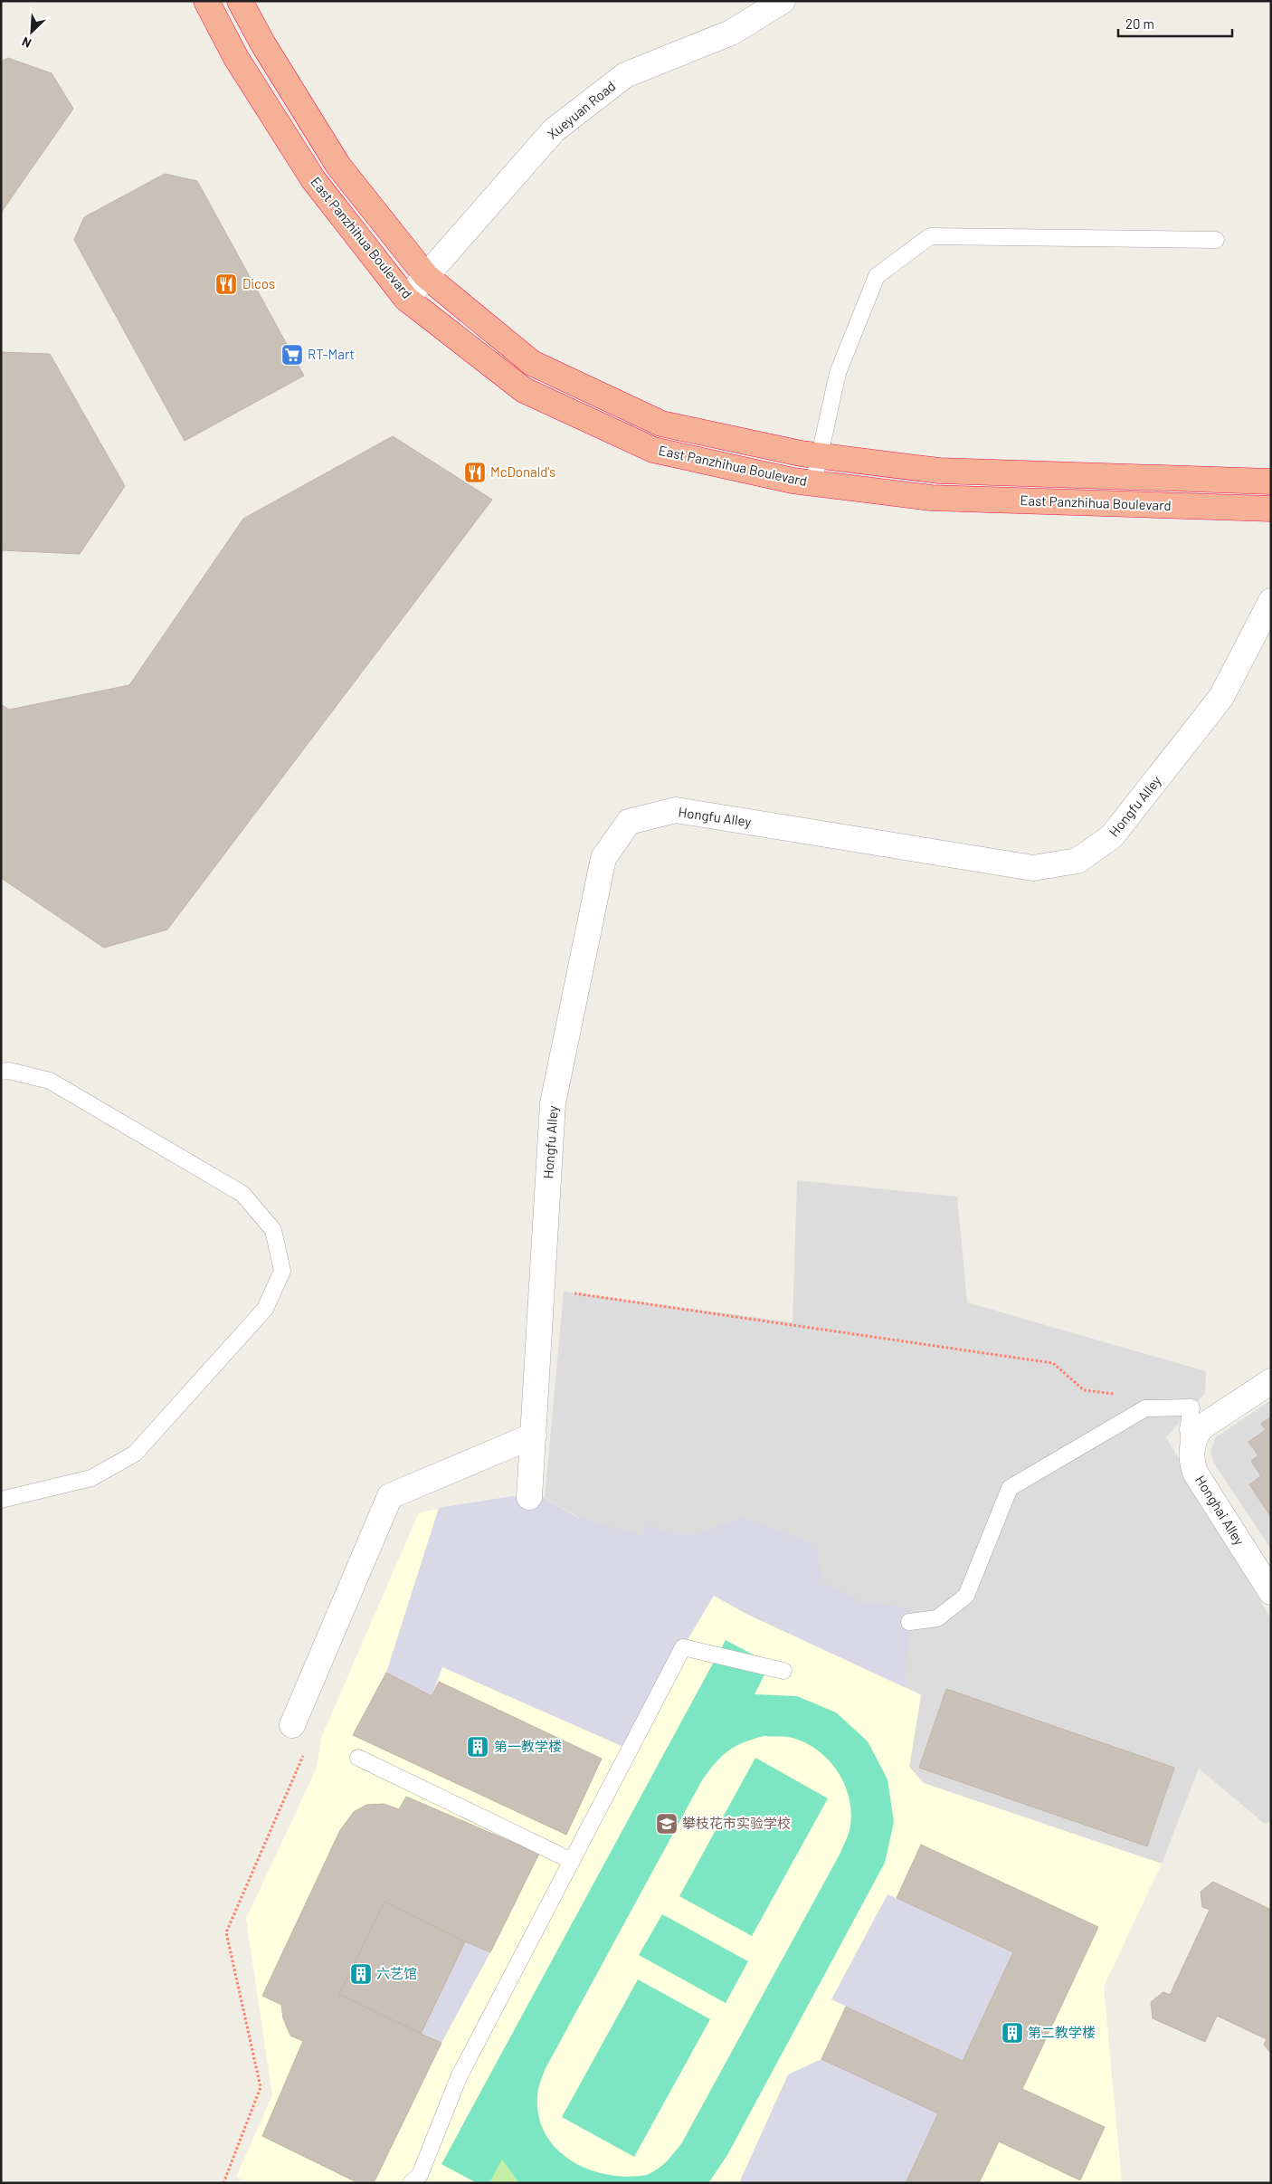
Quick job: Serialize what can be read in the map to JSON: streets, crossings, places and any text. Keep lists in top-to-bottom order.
{
  "streets": {
    "highway": ["East Panzhihua Boulevard"],
    "street": ["Xueyuan Road", "Hongfu Alley", "Honghai Alley"]
  },
  "crossings": [
    ["Xueyuan Road", "East Panzhihua Boulevard"]
  ],
  "places": {
    "restaurant": ["Dicos", "McDonald's"],
    "supermarket": ["RT-Mart"],
    "building": ["第一教学楼", "六艺馆", "第二教学楼"],
    "school or university": ["攀枝花市实验学校"]
  },
  "scale_bar": "20 m",
  "north": "bottom left"
}
